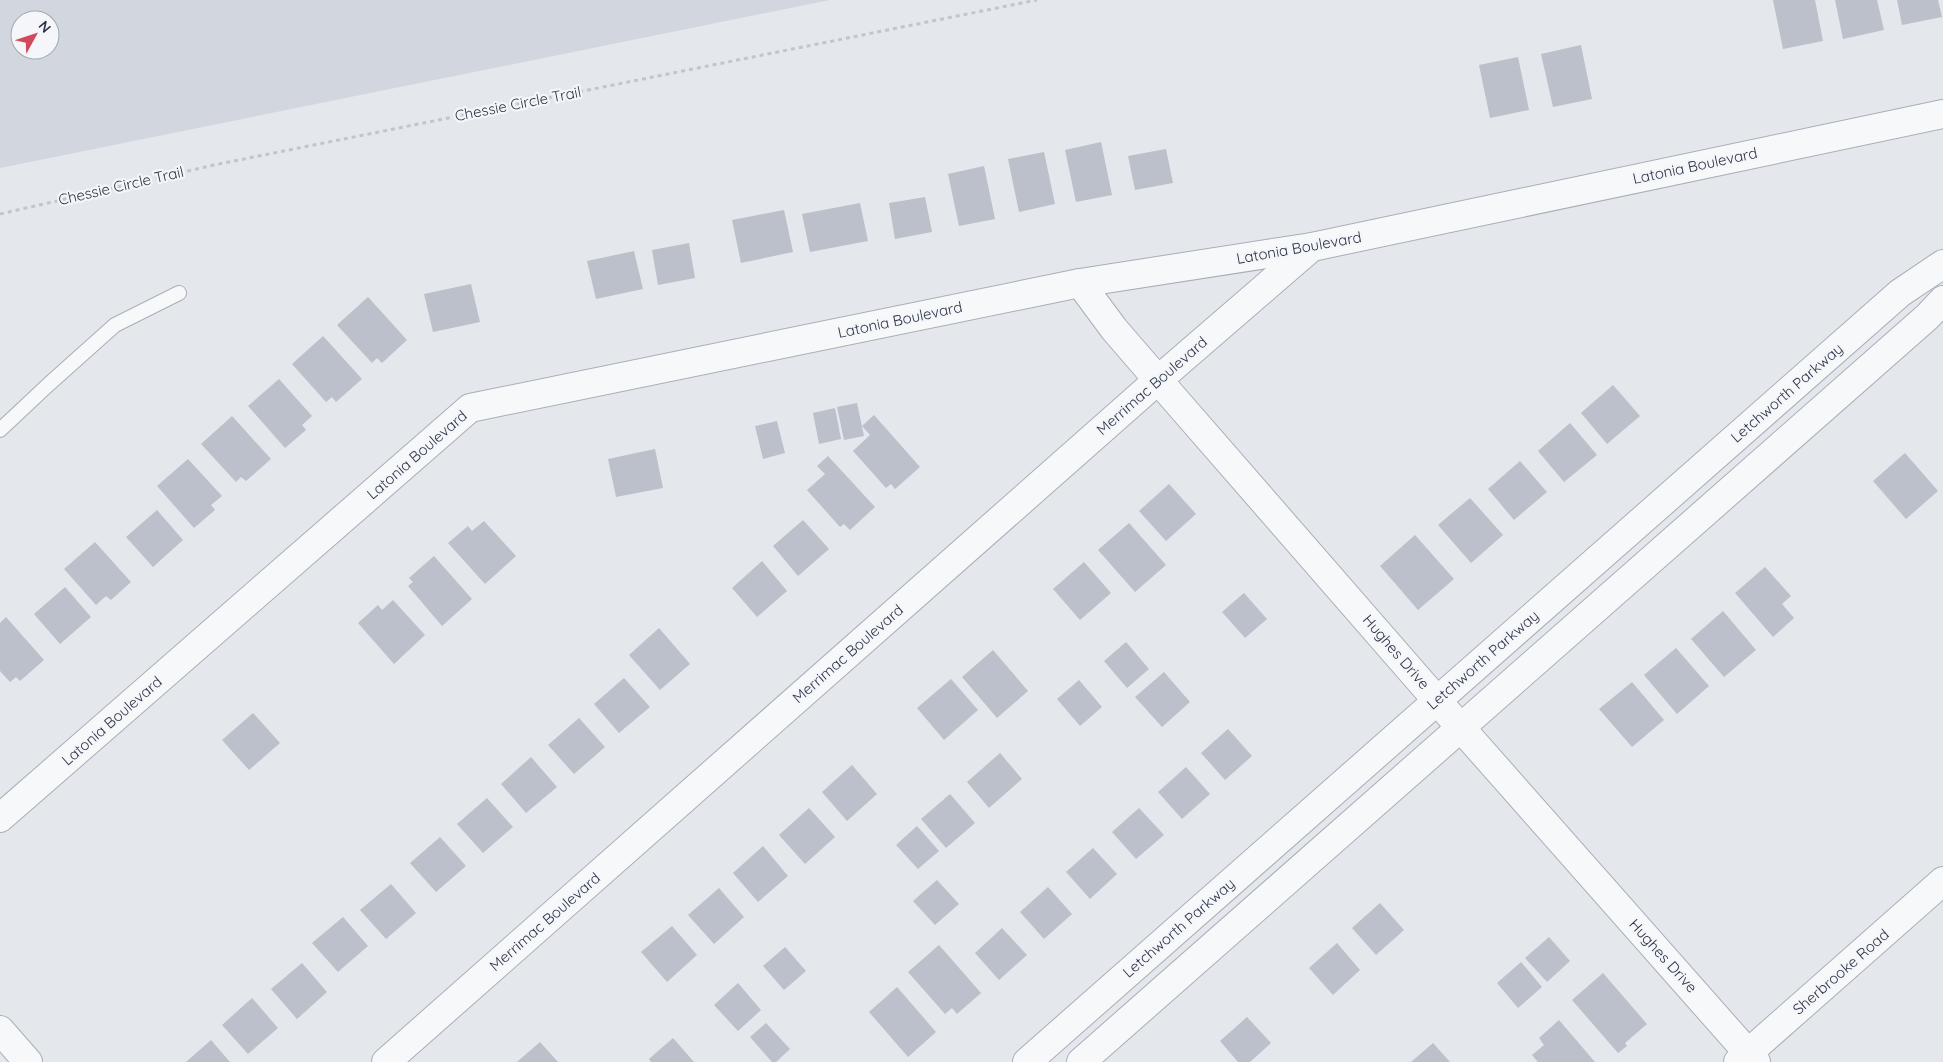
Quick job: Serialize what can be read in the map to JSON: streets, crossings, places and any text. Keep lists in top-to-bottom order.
{
  "streets": {
    "street": [
      "Latonia Boulevard",
      "Merrimac Boulevard",
      "Letchworth Parkway",
      "Hughes Drive",
      "Sherbrooke Road"
    ],
    "path": ["Chessie Circle Trail"]
  },
  "crossings": [
    ["Latonia Boulevard", "Merrimac Boulevard"],
    ["Latonia Boulevard", "Hughes Drive"],
    ["Merrimac Boulevard", "Hughes Drive"],
    ["Letchworth Parkway", "Hughes Drive"],
    ["Hughes Drive", "Sherbrooke Road"]
  ],
  "north": "top right"
}
